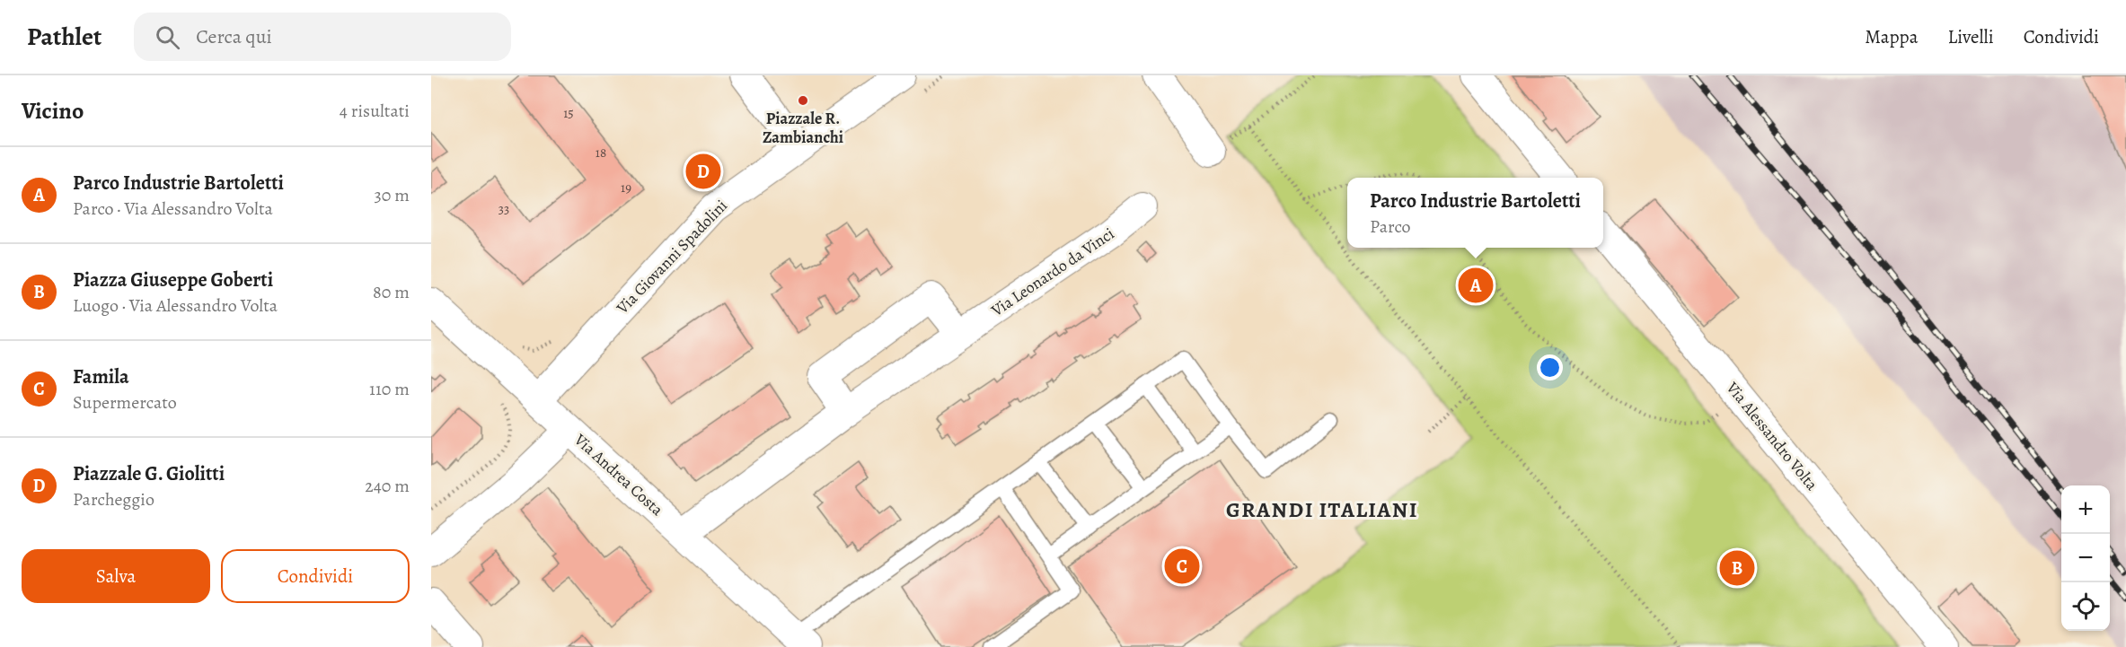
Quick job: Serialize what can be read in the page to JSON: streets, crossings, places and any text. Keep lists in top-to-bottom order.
{
  "streets": {
    "street": [
      "Via Giovanni Spadolini",
      "Via Leonardo da Vinci",
      "Via Alessandro Volta",
      "Via Andrea Costa"
    ]
  },
  "crossings": [
    ["Via Giovanni Spadolini", "Via Andrea Costa"],
    ["Via Leonardo da Vinci", "Via Andrea Costa"]
  ],
  "districts": ["GRANDI ITALIANI"],
  "places": ["Piazzale R. Zambianchi"],
  "house_numbers": [
    "15",
    "18",
    "19",
    "33"
  ],
  "page": {
    "header": "Pathlet",
    "search": "Cerca qui",
    "nav": ["Mappa", "Livelli", "Condividi"],
    "heading": ["Vicino", "4 risultati"],
    "list": [
      {
        "mark": "A",
        "name": "Parco Industrie Bartoletti",
        "note": "Parco · Via Alessandro Volta",
        "value": "30 m"
      },
      {
        "mark": "B",
        "name": "Piazza Giuseppe Goberti",
        "note": "Luogo · Via Alessandro Volta",
        "value": "80 m"
      },
      {
        "mark": "C",
        "name": "Famila",
        "note": "Supermercato",
        "value": "110 m"
      },
      {
        "mark": "D",
        "name": "Piazzale G. Giolitti",
        "note": "Parcheggio",
        "value": "240 m"
      }
    ],
    "pins": [
      "D",
      "A",
      "C",
      "B"
    ],
    "popup": ["Parco Industrie Bartoletti", "Parco"],
    "map_buttons": ["+", "−"],
    "buttons": ["Salva", "Condividi"]
  }
}
